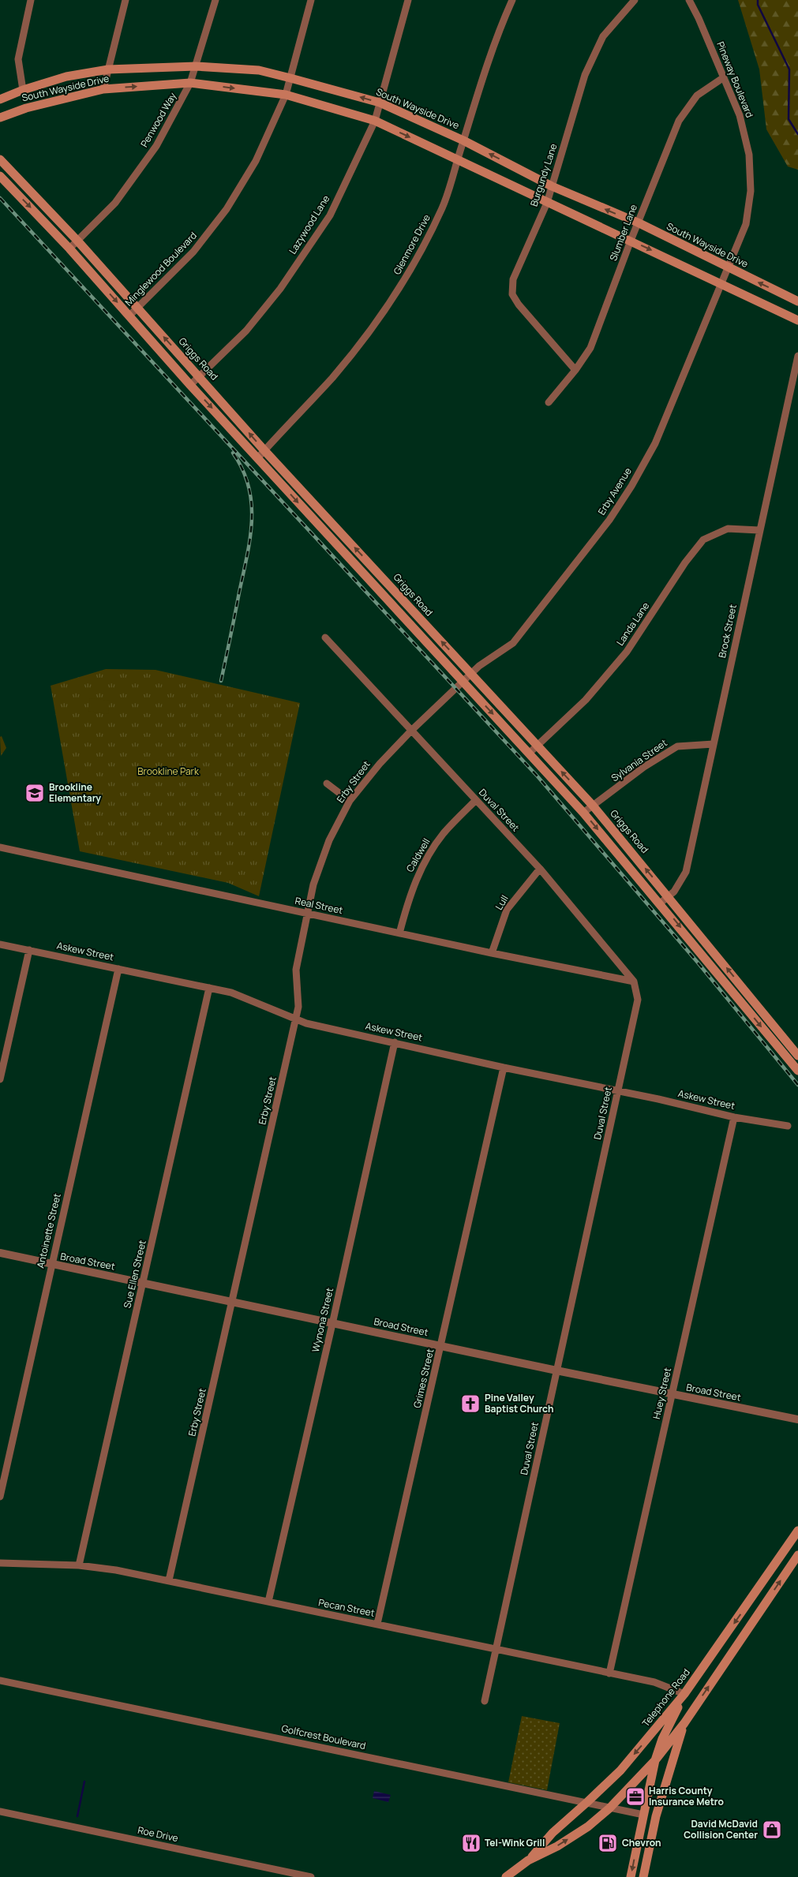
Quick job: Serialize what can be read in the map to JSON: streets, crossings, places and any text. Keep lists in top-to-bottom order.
{
  "streets": {
    "main road": ["South Wayside Drive", "Griggs Road", "Telephone Road"],
    "street": [
      "Pineway Boulevard",
      "Penwood Way",
      "Burgundy Lane",
      "Lazywood Lane",
      "Slumber Lane",
      "Glenmore Drive",
      "Minglewood Boulevard",
      "Erby Avenue",
      "Landa Lane",
      "Brock Street",
      "Sylvania Street",
      "Erby Street",
      "Duval Street",
      "Caldwell",
      "Lull",
      "Real Street",
      "Askew Street",
      "Antoinette Street",
      "Broad Street",
      "Sue Ellen Street",
      "Wynona Street",
      "Grimes Street",
      "Huey Street",
      "Pecan Street",
      "Golfcrest Boulevard",
      "Roe Drive"
    ]
  },
  "crossings": [
    ["Pineway Boulevard", "South Wayside Drive"],
    ["Pineway Boulevard", "Slumber Lane"],
    ["Pineway Boulevard", "Erby Avenue"],
    ["South Wayside Drive", "Penwood Way"],
    ["South Wayside Drive", "Burgundy Lane"],
    ["South Wayside Drive", "Lazywood Lane"],
    ["South Wayside Drive", "Slumber Lane"],
    ["South Wayside Drive", "Glenmore Drive"],
    ["South Wayside Drive", "Minglewood Boulevard"],
    ["South Wayside Drive", "Erby Avenue"],
    ["Penwood Way", "Griggs Road"],
    ["Burgundy Lane", "Slumber Lane"],
    ["Lazywood Lane", "Griggs Road"],
    ["Glenmore Drive", "Griggs Road"],
    ["Minglewood Boulevard", "Griggs Road"],
    ["Griggs Road", "Erby Avenue"],
    ["Griggs Road", "Landa Lane"],
    ["Griggs Road", "Brock Street"],
    ["Griggs Road", "Sylvania Street"],
    ["Griggs Road", "Erby Street"],
    ["Erby Avenue", "Erby Street"],
    ["Landa Lane", "Brock Street"],
    ["Brock Street", "Sylvania Street"],
    ["Erby Street", "Duval Street"],
    ["Erby Street", "Real Street"],
    ["Erby Street", "Askew Street"],
    ["Erby Street", "Broad Street"],
    ["Erby Street", "Pecan Street"],
    ["Duval Street", "Caldwell"],
    ["Duval Street", "Lull"],
    ["Duval Street", "Real Street"],
    ["Duval Street", "Askew Street"],
    ["Duval Street", "Broad Street"],
    ["Duval Street", "Pecan Street"],
    ["Caldwell", "Real Street"],
    ["Lull", "Real Street"],
    ["Askew Street", "Antoinette Street"],
    ["Askew Street", "Sue Ellen Street"],
    ["Askew Street", "Wynona Street"],
    ["Askew Street", "Grimes Street"],
    ["Askew Street", "Huey Street"],
    ["Antoinette Street", "Broad Street"],
    ["Broad Street", "Sue Ellen Street"],
    ["Broad Street", "Wynona Street"],
    ["Broad Street", "Grimes Street"],
    ["Broad Street", "Huey Street"],
    ["Sue Ellen Street", "Pecan Street"],
    ["Wynona Street", "Pecan Street"],
    ["Grimes Street", "Pecan Street"],
    ["Huey Street", "Pecan Street"],
    ["Pecan Street", "Telephone Road"],
    ["Telephone Road", "Golfcrest Boulevard"]
  ],
  "parks": ["Brookline Park"],
  "places": {
    "school or university": ["Brookline Elementary"],
    "church": ["Pine Valley Baptist Church"],
    "office": ["Harris County Insurance Metro"],
    "shop": ["David McDavid Collision Center"],
    "restaurant": ["Tel-Wink Grill"],
    "fuel station": ["Chevron"]
  }
}
